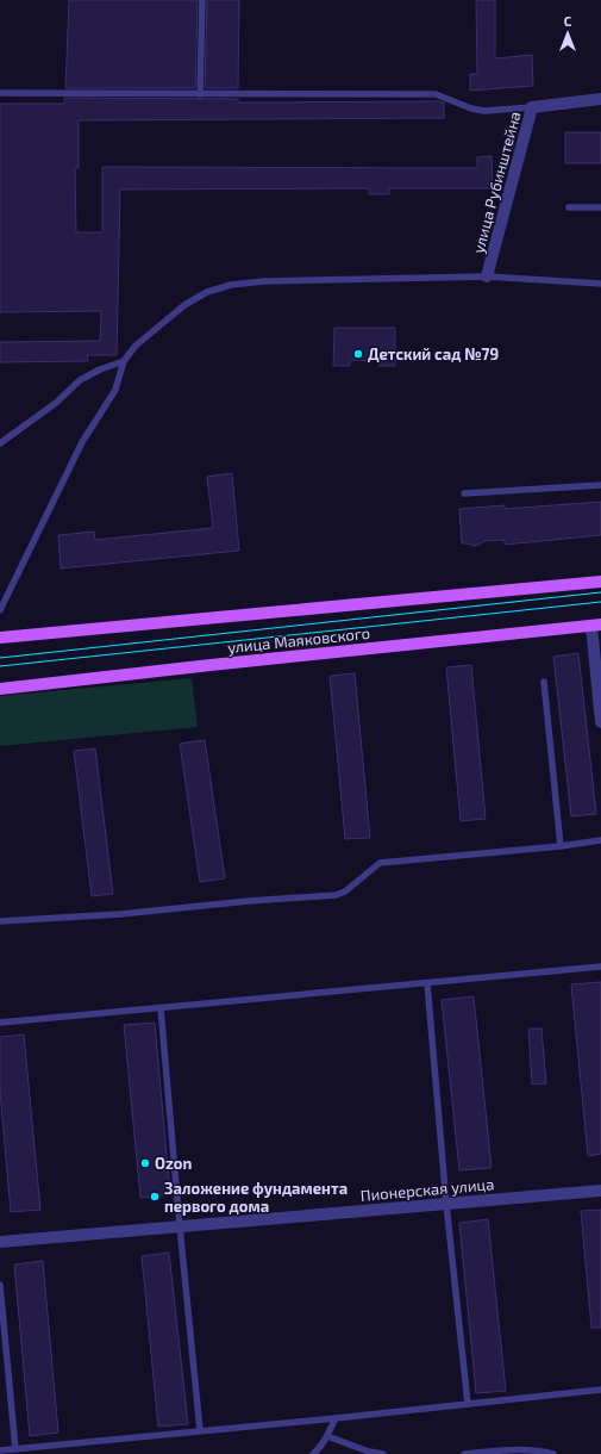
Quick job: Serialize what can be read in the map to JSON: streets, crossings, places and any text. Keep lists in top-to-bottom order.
{
  "streets": {
    "main road": ["улица Маяковского"],
    "street": ["улица Рубинштейна", "Пионерская улица"]
  },
  "places": ["Детский сад №79", "Ozon", "Заложение фундамента первого дома"],
  "north": "top"
}
